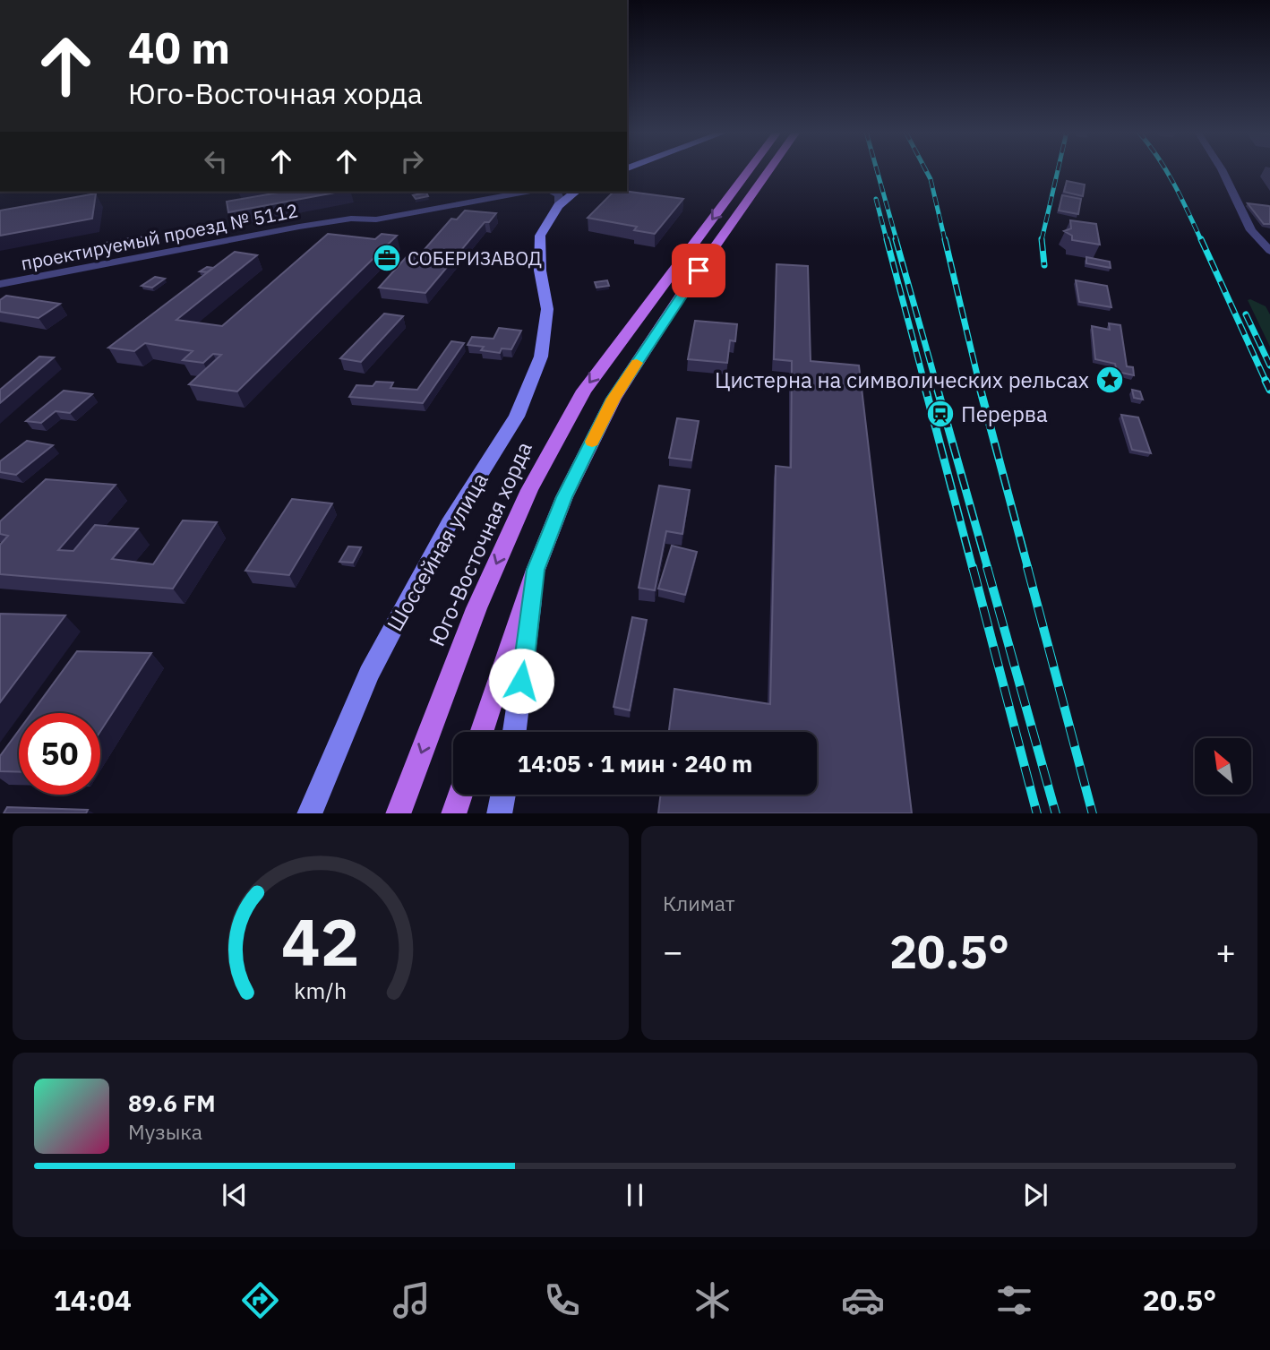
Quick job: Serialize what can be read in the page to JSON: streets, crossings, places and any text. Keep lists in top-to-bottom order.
{
  "streets": {
    "main road": ["Юго-Восточная хорда", "Шоссейная улица"],
    "street": ["проектируемый проезд № 5112"]
  },
  "places": {
    "office": ["СОБЕРИЗАВОД"],
    "place": ["Цистерна на символических рельсах"],
    "station": ["Перерва"]
  },
  "north": "top left",
  "page": {
    "turn": ["40 m", "Юго-Восточная хорда"],
    "limit": "50",
    "trip": "14:05 · 1 мин · 240 m",
    "tile": "Климат",
    "heat": ["−", "20.5°", "+"],
    "song": ["89.6 FM", "Музыка"],
    "tabs": ["14:04", "20.5°"],
    "gauge": ["42", "km/h"]
  }
}
